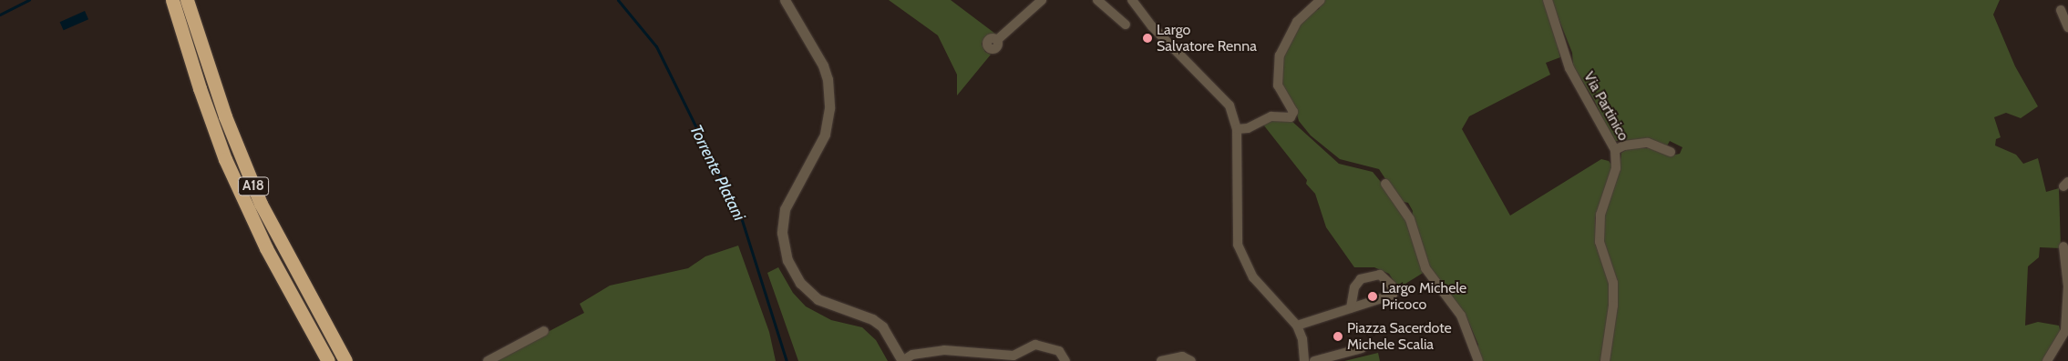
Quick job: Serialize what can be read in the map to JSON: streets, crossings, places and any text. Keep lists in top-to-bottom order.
{
  "streets": {
    "highway": ["A18"],
    "street": ["Via Partinico"]
  },
  "water": ["Torrente Platani"],
  "places": ["Largo Salvatore Renna", "Largo Michele Pricoco", "Piazza Sacerdote Michele Scalia"]
}
